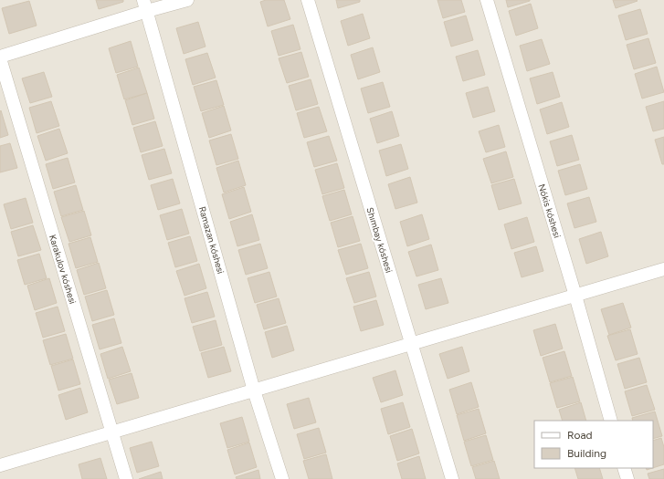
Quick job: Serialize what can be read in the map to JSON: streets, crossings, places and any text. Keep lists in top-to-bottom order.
{
  "streets": {
    "street": [
      "Nókis kóshesi",
      "Ramazan kóshesi",
      "Shımbay kóshesi",
      "Karakulov kóshesi"
    ]
  },
  "legend": ["Road", "Building"]
}
